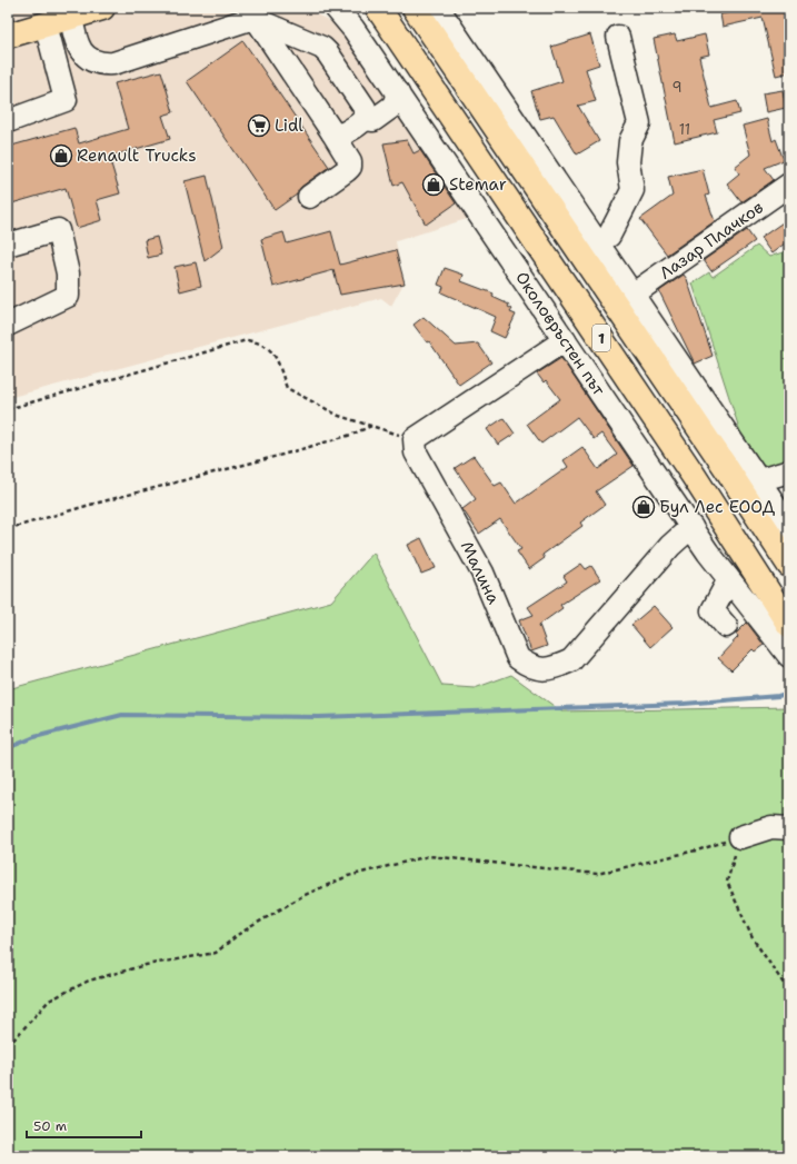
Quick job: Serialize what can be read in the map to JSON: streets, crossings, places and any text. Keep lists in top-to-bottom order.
{
  "streets": {
    "main road": ["Околовръстен път", "1"],
    "street": ["Лазар Плачков", "Малина"]
  },
  "crossings": [
    ["Околовръстен път", "Малина"]
  ],
  "places": {
    "supermarket": ["Lidl"],
    "shop": ["Renault Trucks", "Stemar", "Бул Лес ЕООД"]
  },
  "house_numbers": ["9", "11"],
  "scale_bar": "50 m"
}
